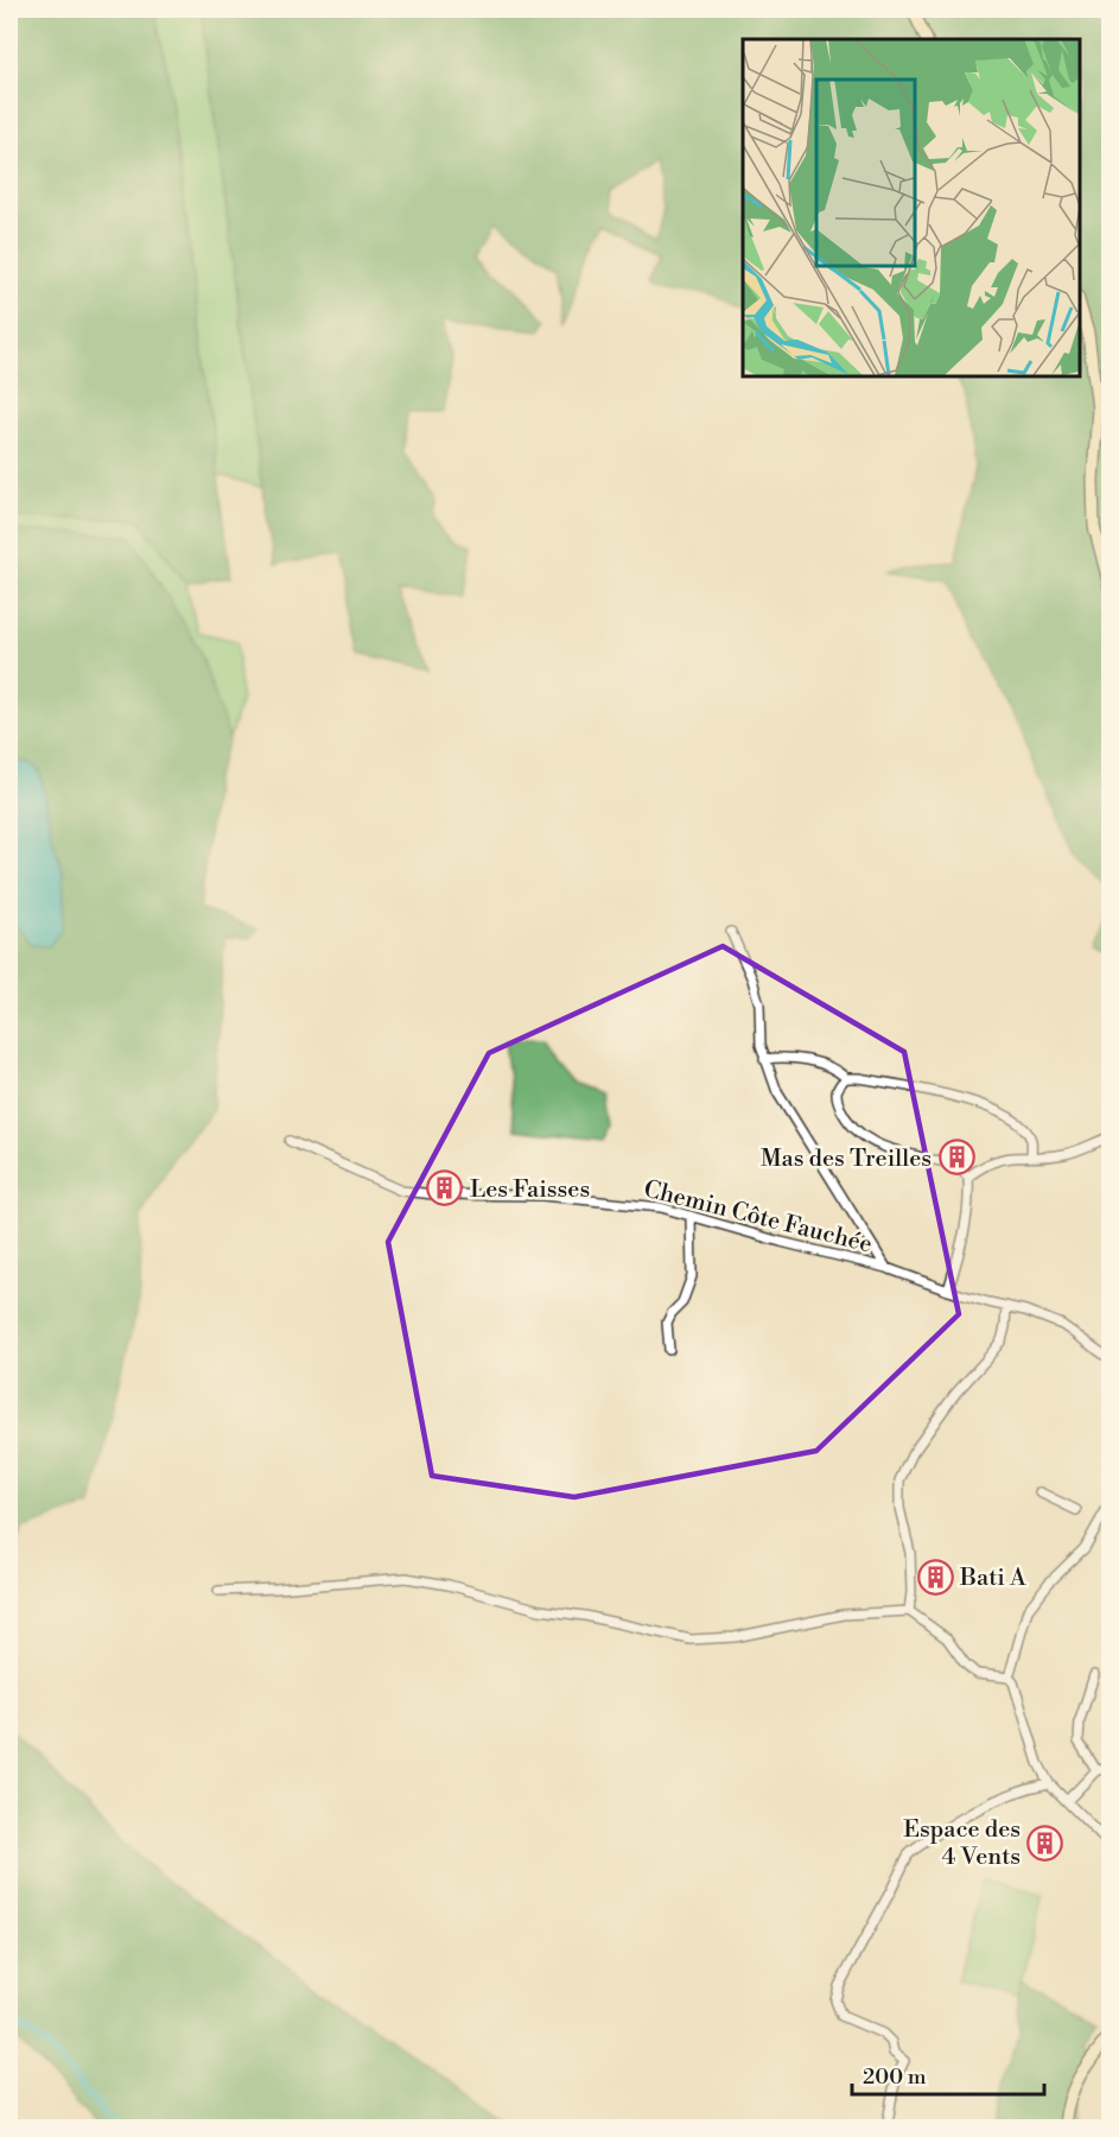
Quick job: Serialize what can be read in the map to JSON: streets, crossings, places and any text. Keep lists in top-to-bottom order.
{
  "streets": {
    "street": ["Chemin Côte Fauchée"]
  },
  "places": {
    "building": [
      "Mas des Treilles",
      "Les Faisses",
      "Bati A",
      "Espace des 4 Vents"
    ]
  },
  "scale_bar": "200 m"
}
